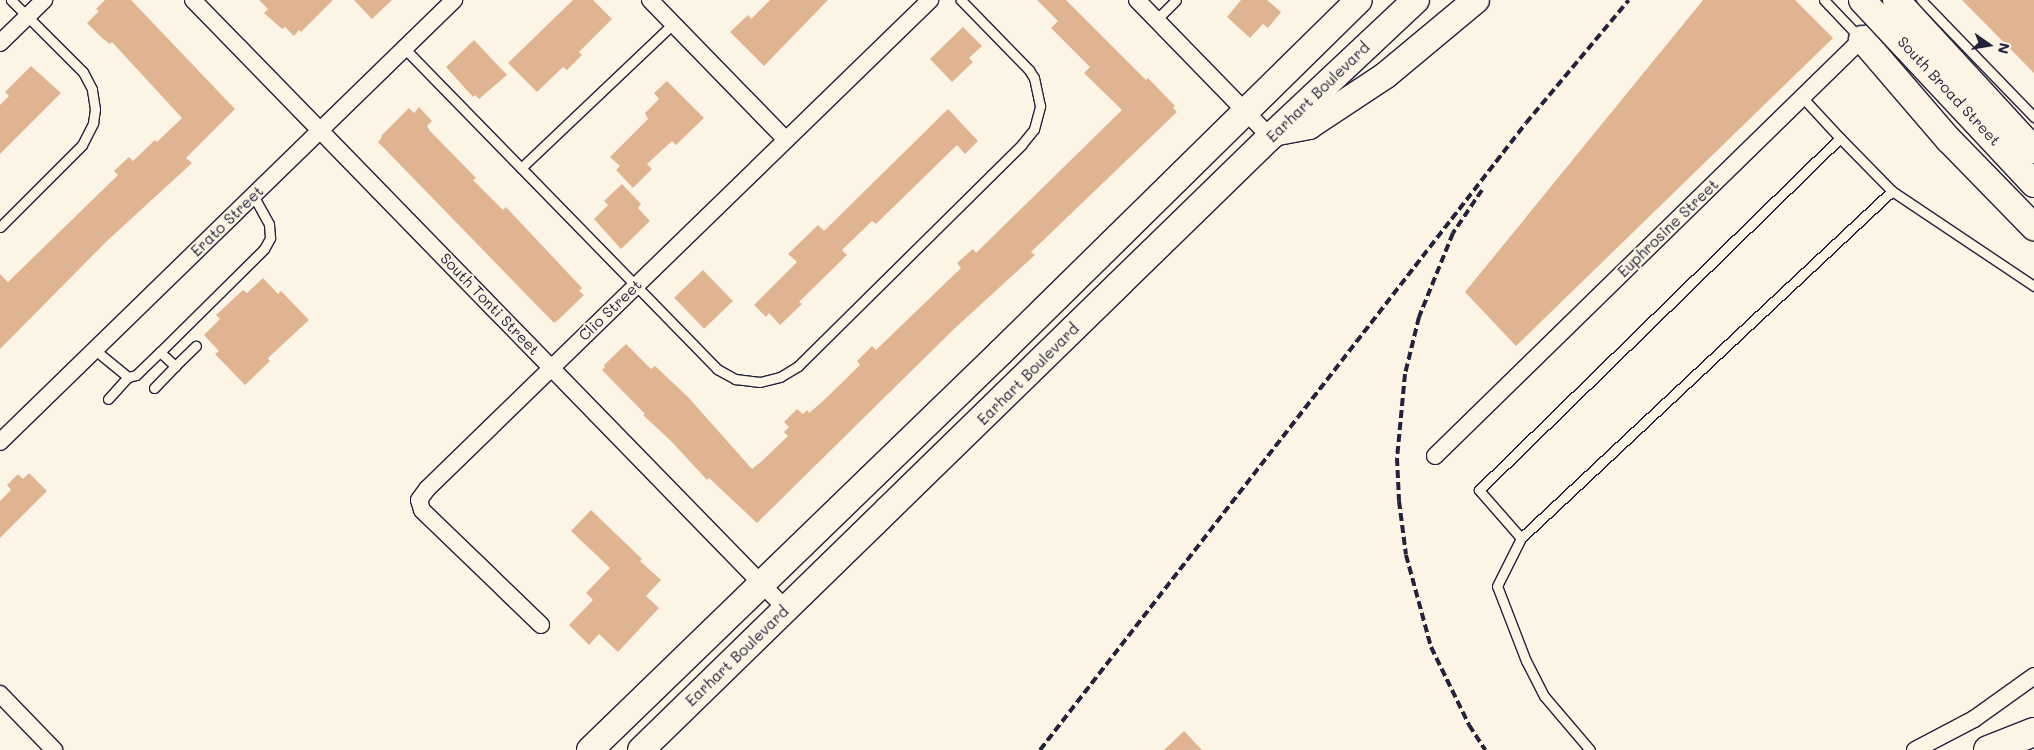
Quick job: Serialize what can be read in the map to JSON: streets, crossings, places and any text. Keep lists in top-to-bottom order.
{
  "streets": {
    "main road": ["South Broad Street", "Earhart Boulevard"],
    "street": [
      "Erato Street",
      "Euphrosine Street",
      "South Tonti Street",
      "Clio Street"
    ]
  },
  "crossings": [
    ["South Broad Street", "Euphrosine Street"],
    ["Earhart Boulevard", "South Tonti Street"],
    ["Erato Street", "South Tonti Street"],
    ["South Tonti Street", "Clio Street"]
  ],
  "north": "right"
}
